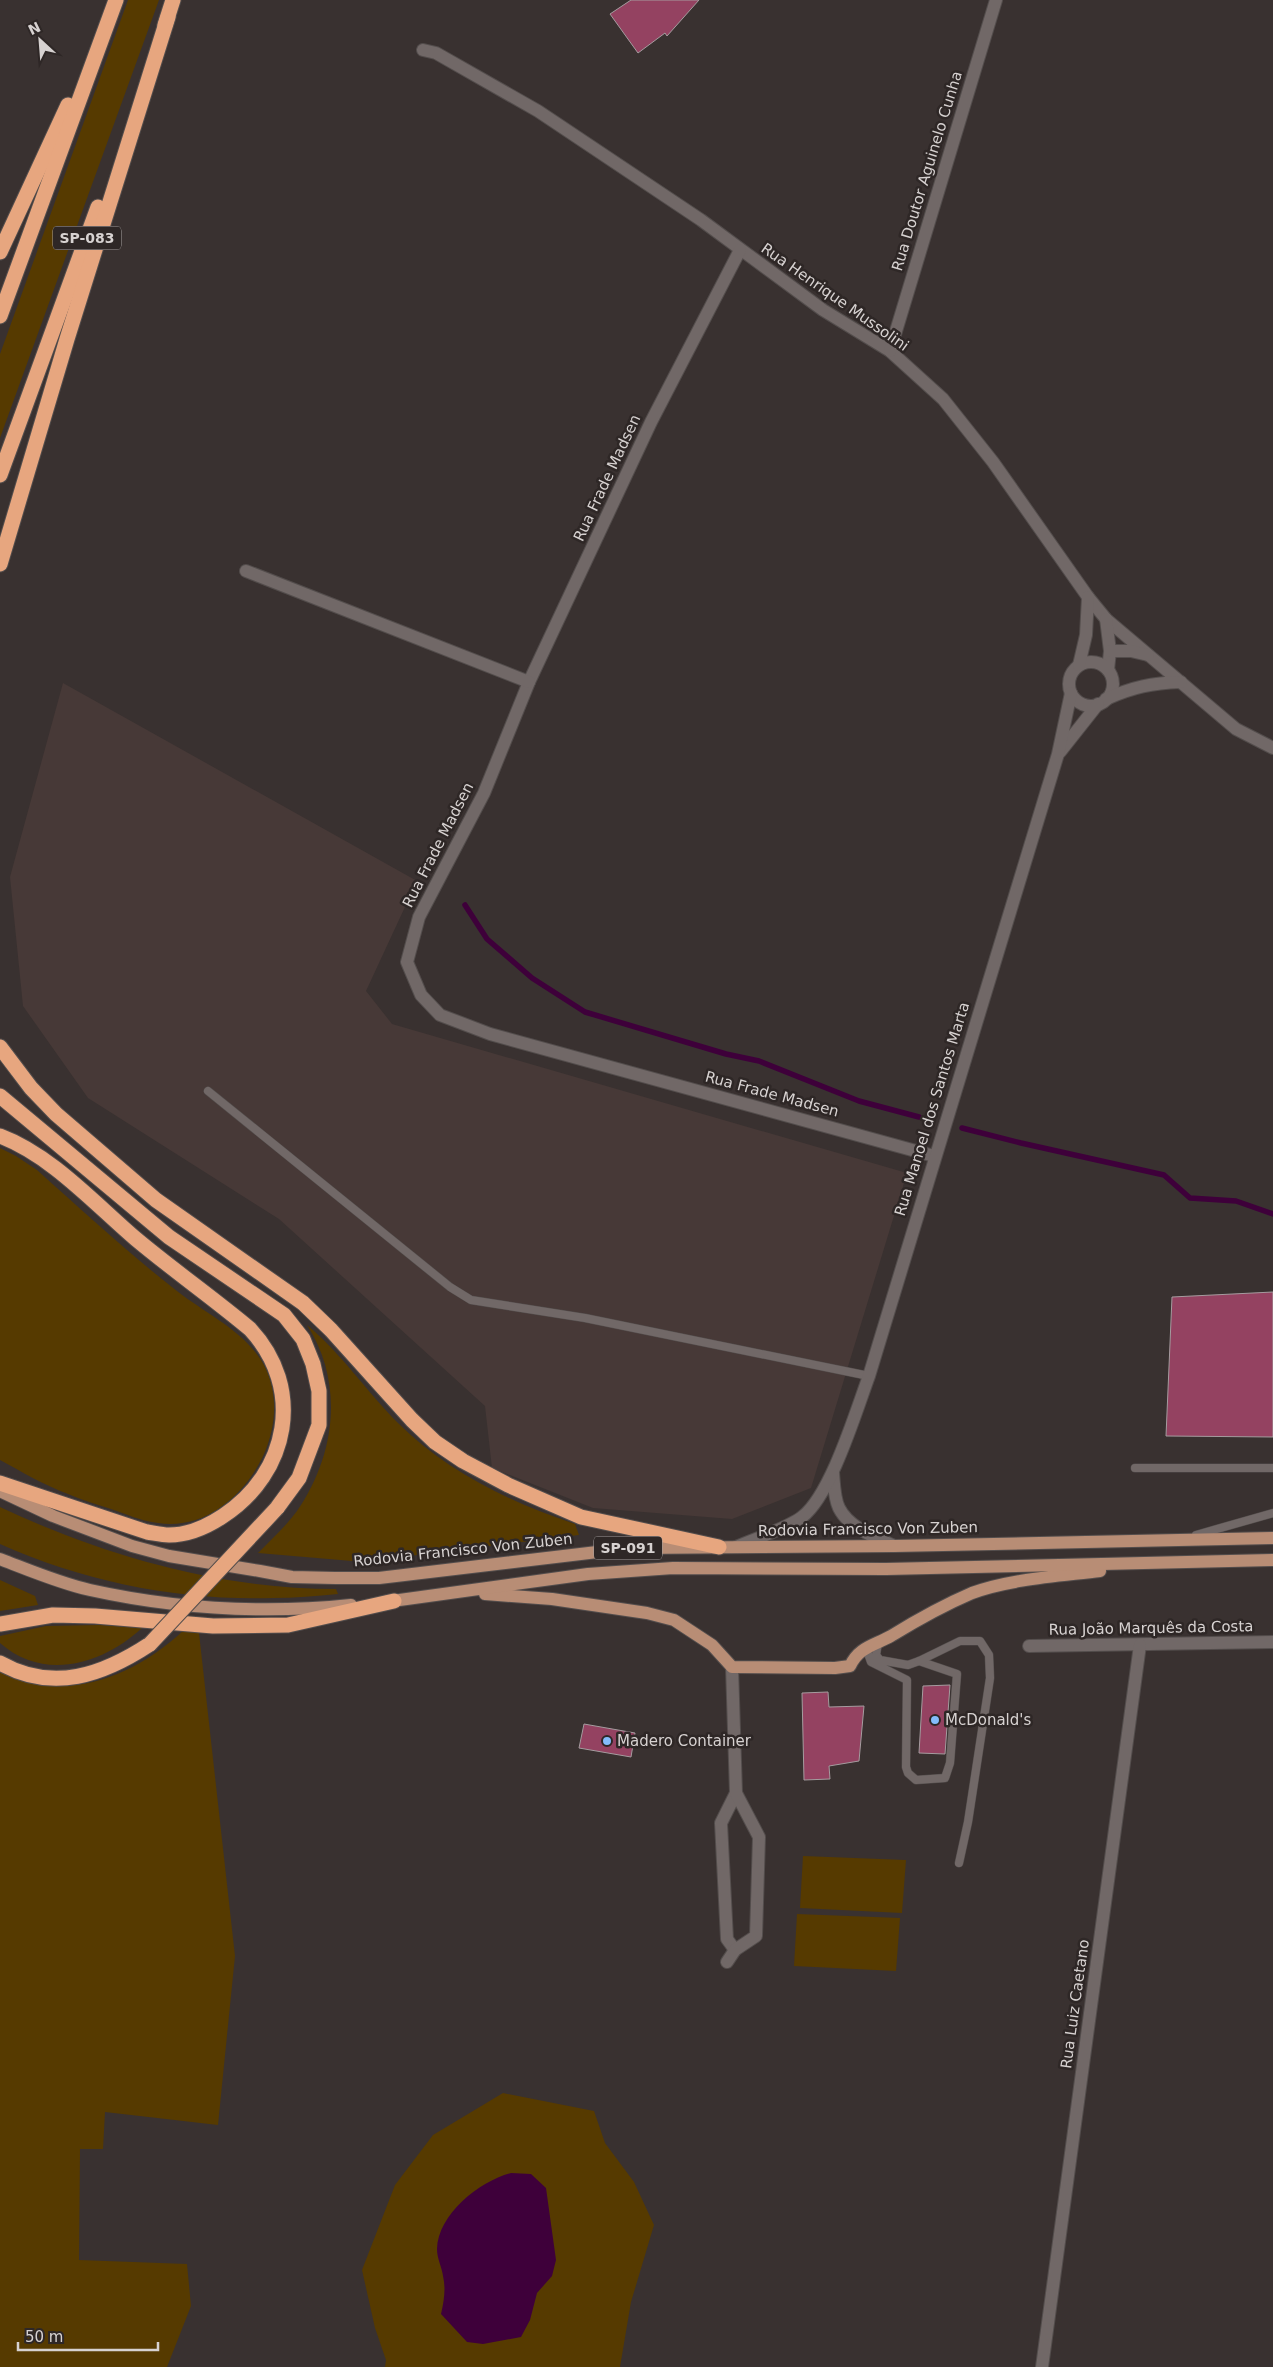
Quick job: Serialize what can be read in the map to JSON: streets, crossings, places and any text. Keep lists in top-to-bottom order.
{
  "streets": {
    "highway": ["SP-083"],
    "main road": ["Rodovia Francisco Von Zuben", "SP-091"],
    "street": [
      "Rua Doutor Aguinelo Cunha",
      "Rua Henrique Mussolini",
      "Rua Frade Madsen",
      "Rua Manoel dos Santos Marta",
      "Rua João Marquês da Costa",
      "Rua Luiz Caetano"
    ]
  },
  "crossings": [
    ["Rua Doutor Aguinelo Cunha", "Rua Henrique Mussolini"],
    ["Rua Henrique Mussolini", "Rua Frade Madsen"],
    ["Rua Frade Madsen", "Rua Manoel dos Santos Marta"],
    ["Rua Manoel dos Santos Marta", "Rodovia Francisco Von Zuben"],
    ["Rua João Marquês da Costa", "Rua Luiz Caetano"]
  ],
  "places": ["McDonald's", "Madero Container"],
  "scale_bar": "50 m",
  "north": "top left"
}
